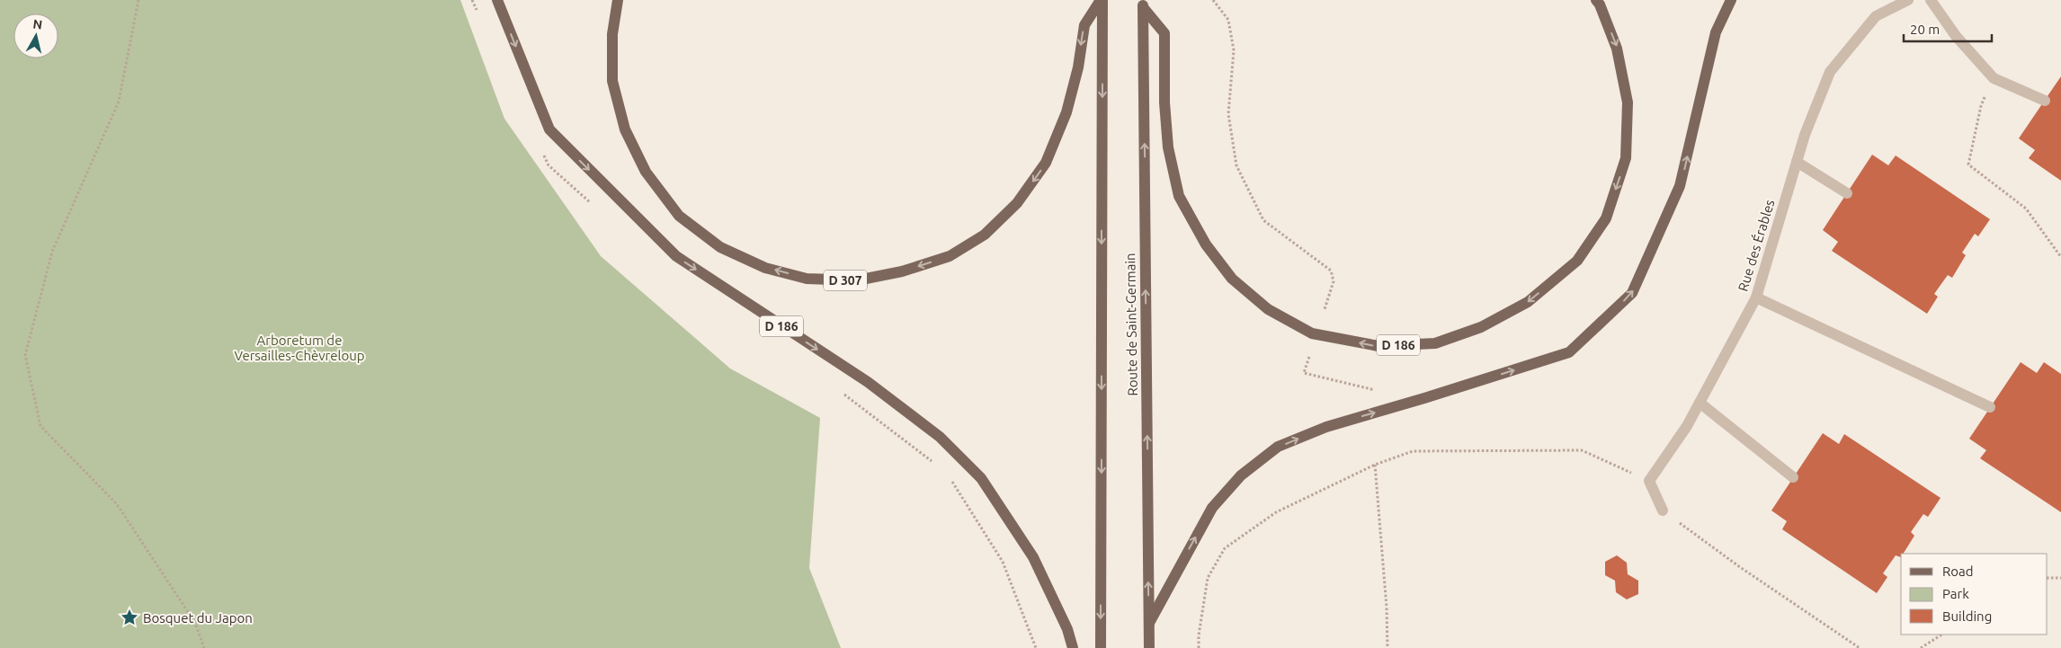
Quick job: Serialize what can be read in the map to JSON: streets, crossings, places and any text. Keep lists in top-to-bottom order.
{
  "streets": {
    "main road": ["D 307", "Route de Saint-Germain", "D 186"],
    "street": ["Rue des Érables"]
  },
  "crossings": [
    ["D 307", "Route de Saint-Germain"],
    ["Route de Saint-Germain", "D 186"]
  ],
  "parks": ["Arboretum de Versailles-Chèvreloup"],
  "places": {
    "place": ["Bosquet du Japon"]
  },
  "legend": ["Road", "Park", "Building"],
  "scale_bar": "20 m",
  "north": "top"
}
